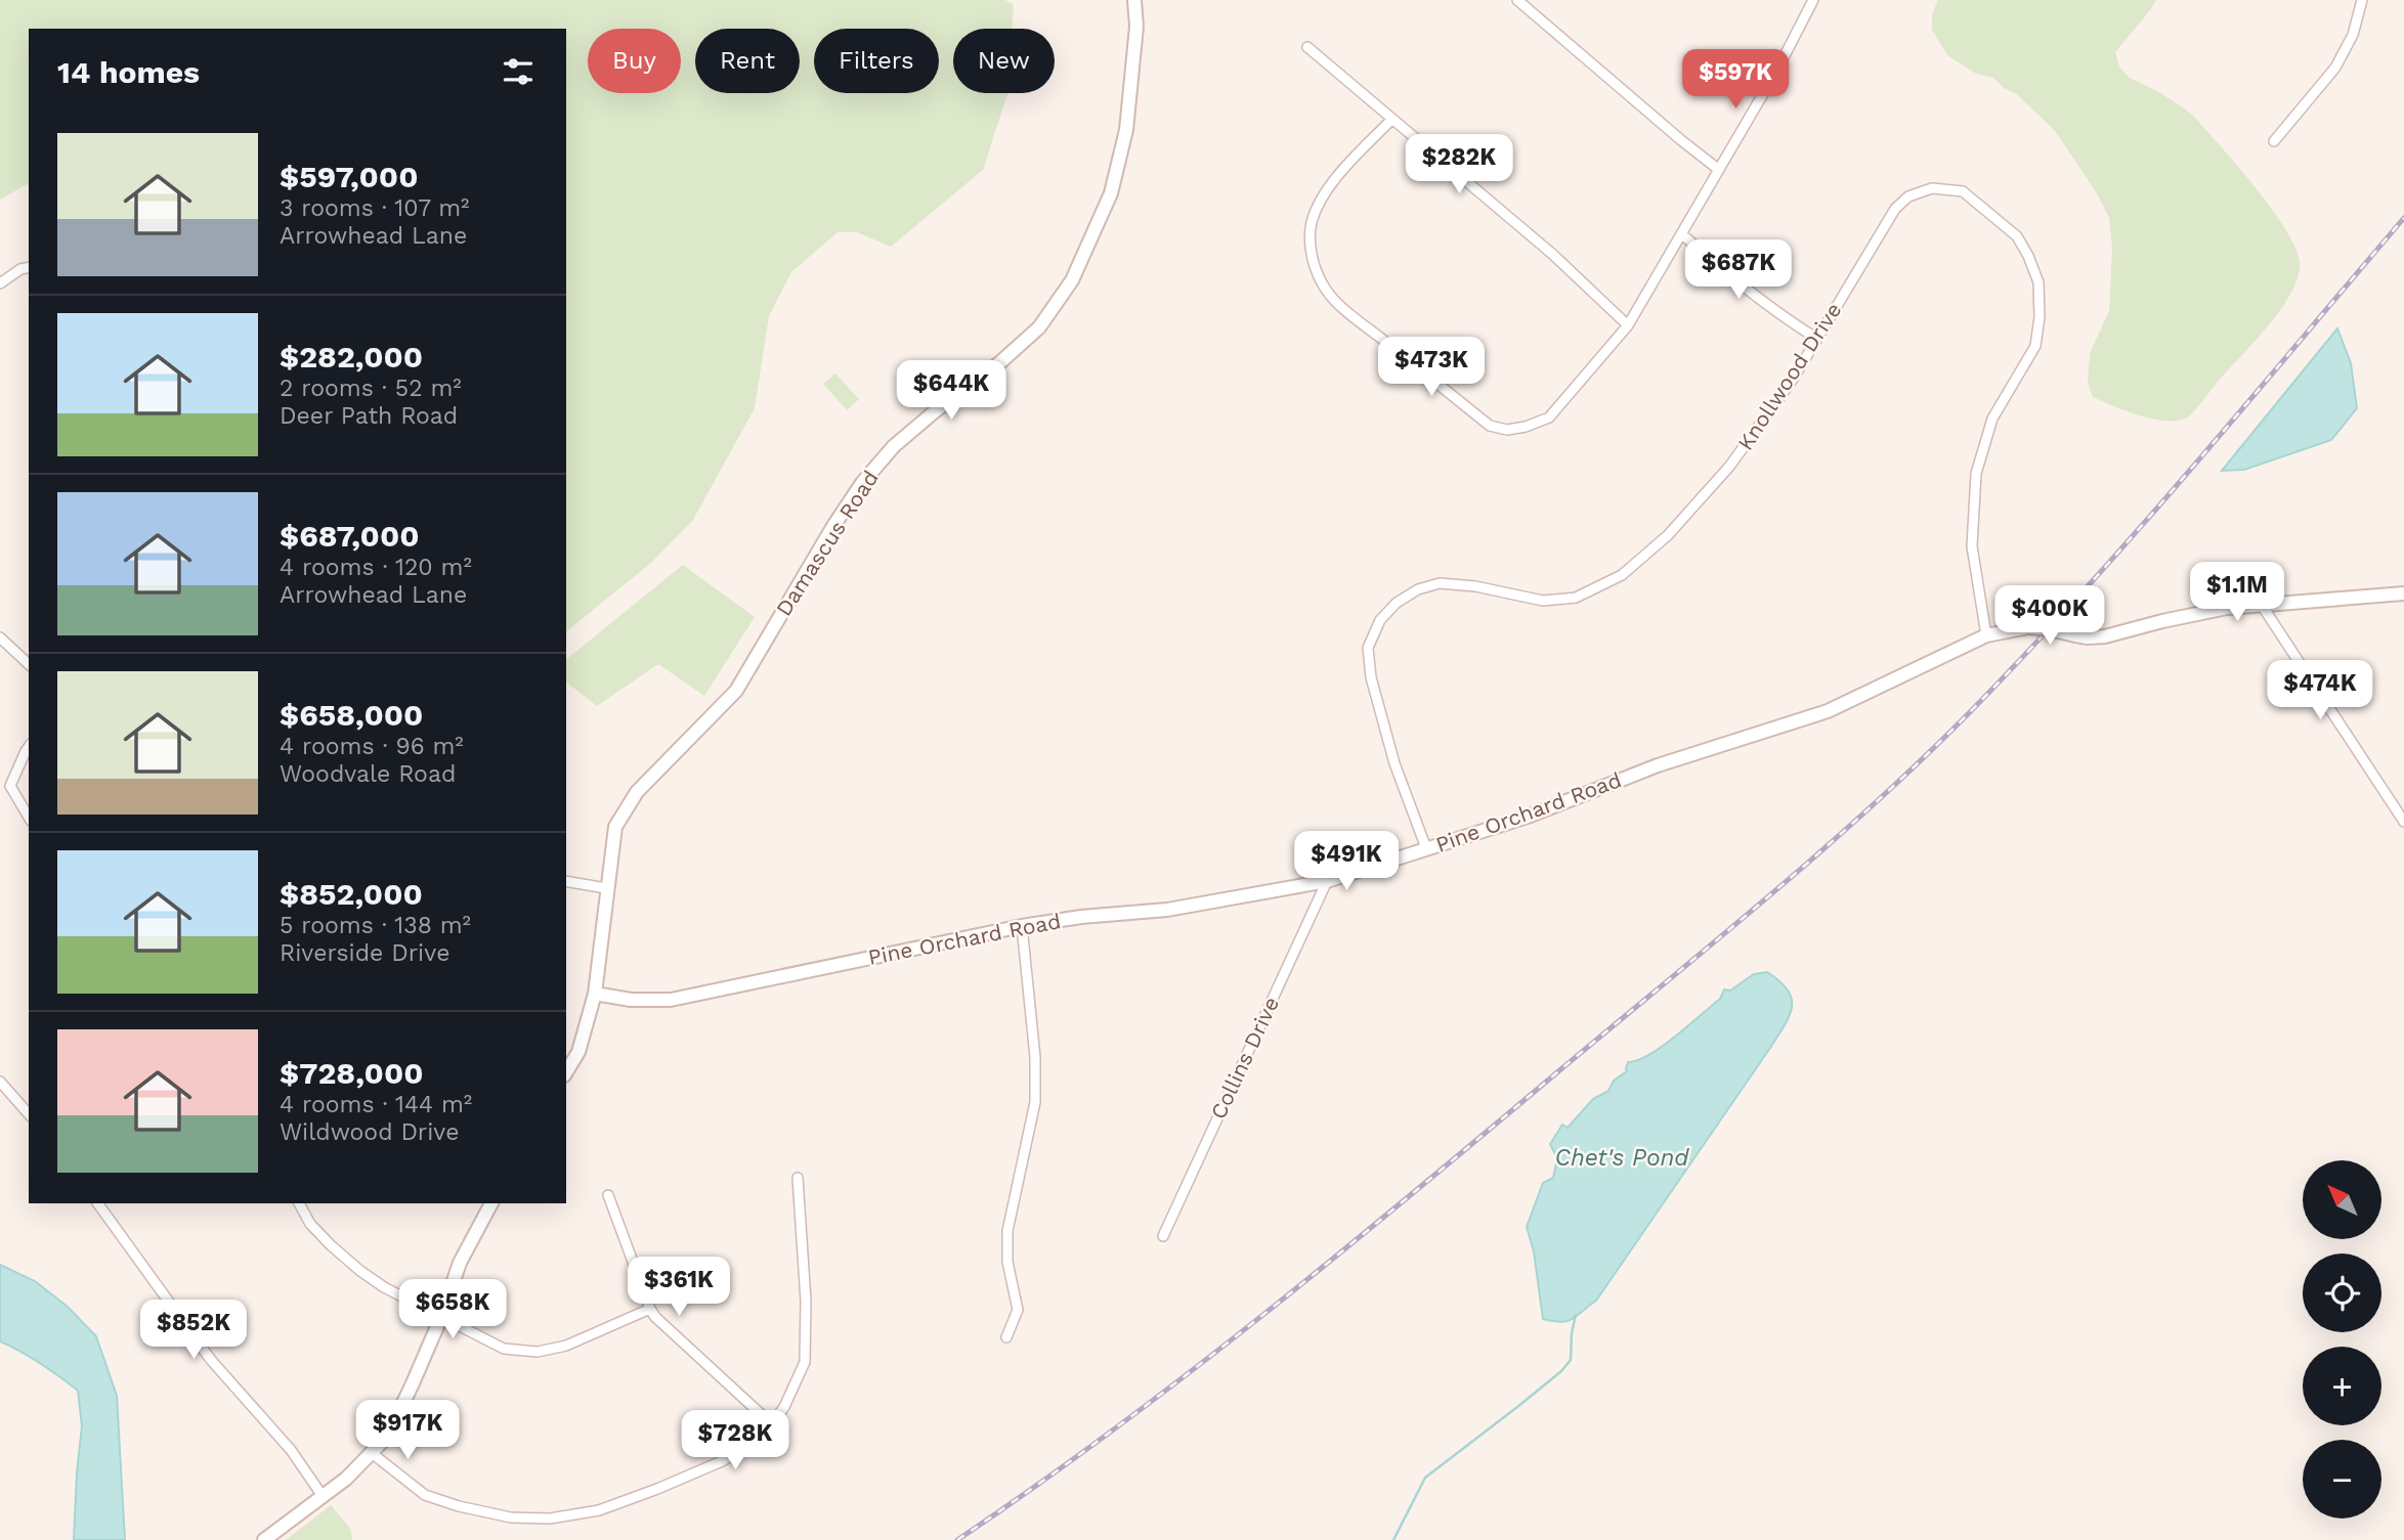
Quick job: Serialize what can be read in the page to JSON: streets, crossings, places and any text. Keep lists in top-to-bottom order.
{
  "streets": {
    "street": [
      "Knollwood Drive",
      "Damascus Road",
      "Pine Orchard Road",
      "Collins Drive"
    ]
  },
  "crossings": [
    ["Knollwood Drive", "Pine Orchard Road"],
    ["Damascus Road", "Pine Orchard Road"],
    ["Pine Orchard Road", "Collins Drive"]
  ],
  "water": ["Chet's Pond"],
  "north": "top left",
  "page": {
    "chip": [
      "Buy",
      "Rent",
      "Filters",
      "New"
    ],
    "heading": "14 homes",
    "price": [
      "$597K",
      "$282K",
      "$687K",
      "$473K",
      "$644K",
      "$1.1M",
      "$400K",
      "$474K",
      "$491K",
      "$361K",
      "$658K",
      "$852K",
      "$917K",
      "$728K"
    ],
    "list": [
      {
        "name": "$597,000",
        "note": "3 rooms · 107 m² · Arrowhead Lane"
      },
      {
        "name": "$282,000",
        "note": "2 rooms · 52 m² · Deer Path Road"
      },
      {
        "name": "$687,000",
        "note": "4 rooms · 120 m² · Arrowhead Lane"
      },
      {
        "name": "$658,000",
        "note": "4 rooms · 96 m² · Woodvale Road"
      },
      {
        "name": "$852,000",
        "note": "5 rooms · 138 m² · Riverside Drive"
      },
      {
        "name": "$728,000",
        "note": "4 rooms · 144 m² · Wildwood Drive"
      }
    ],
    "map_buttons": ["+", "−"]
  }
}
